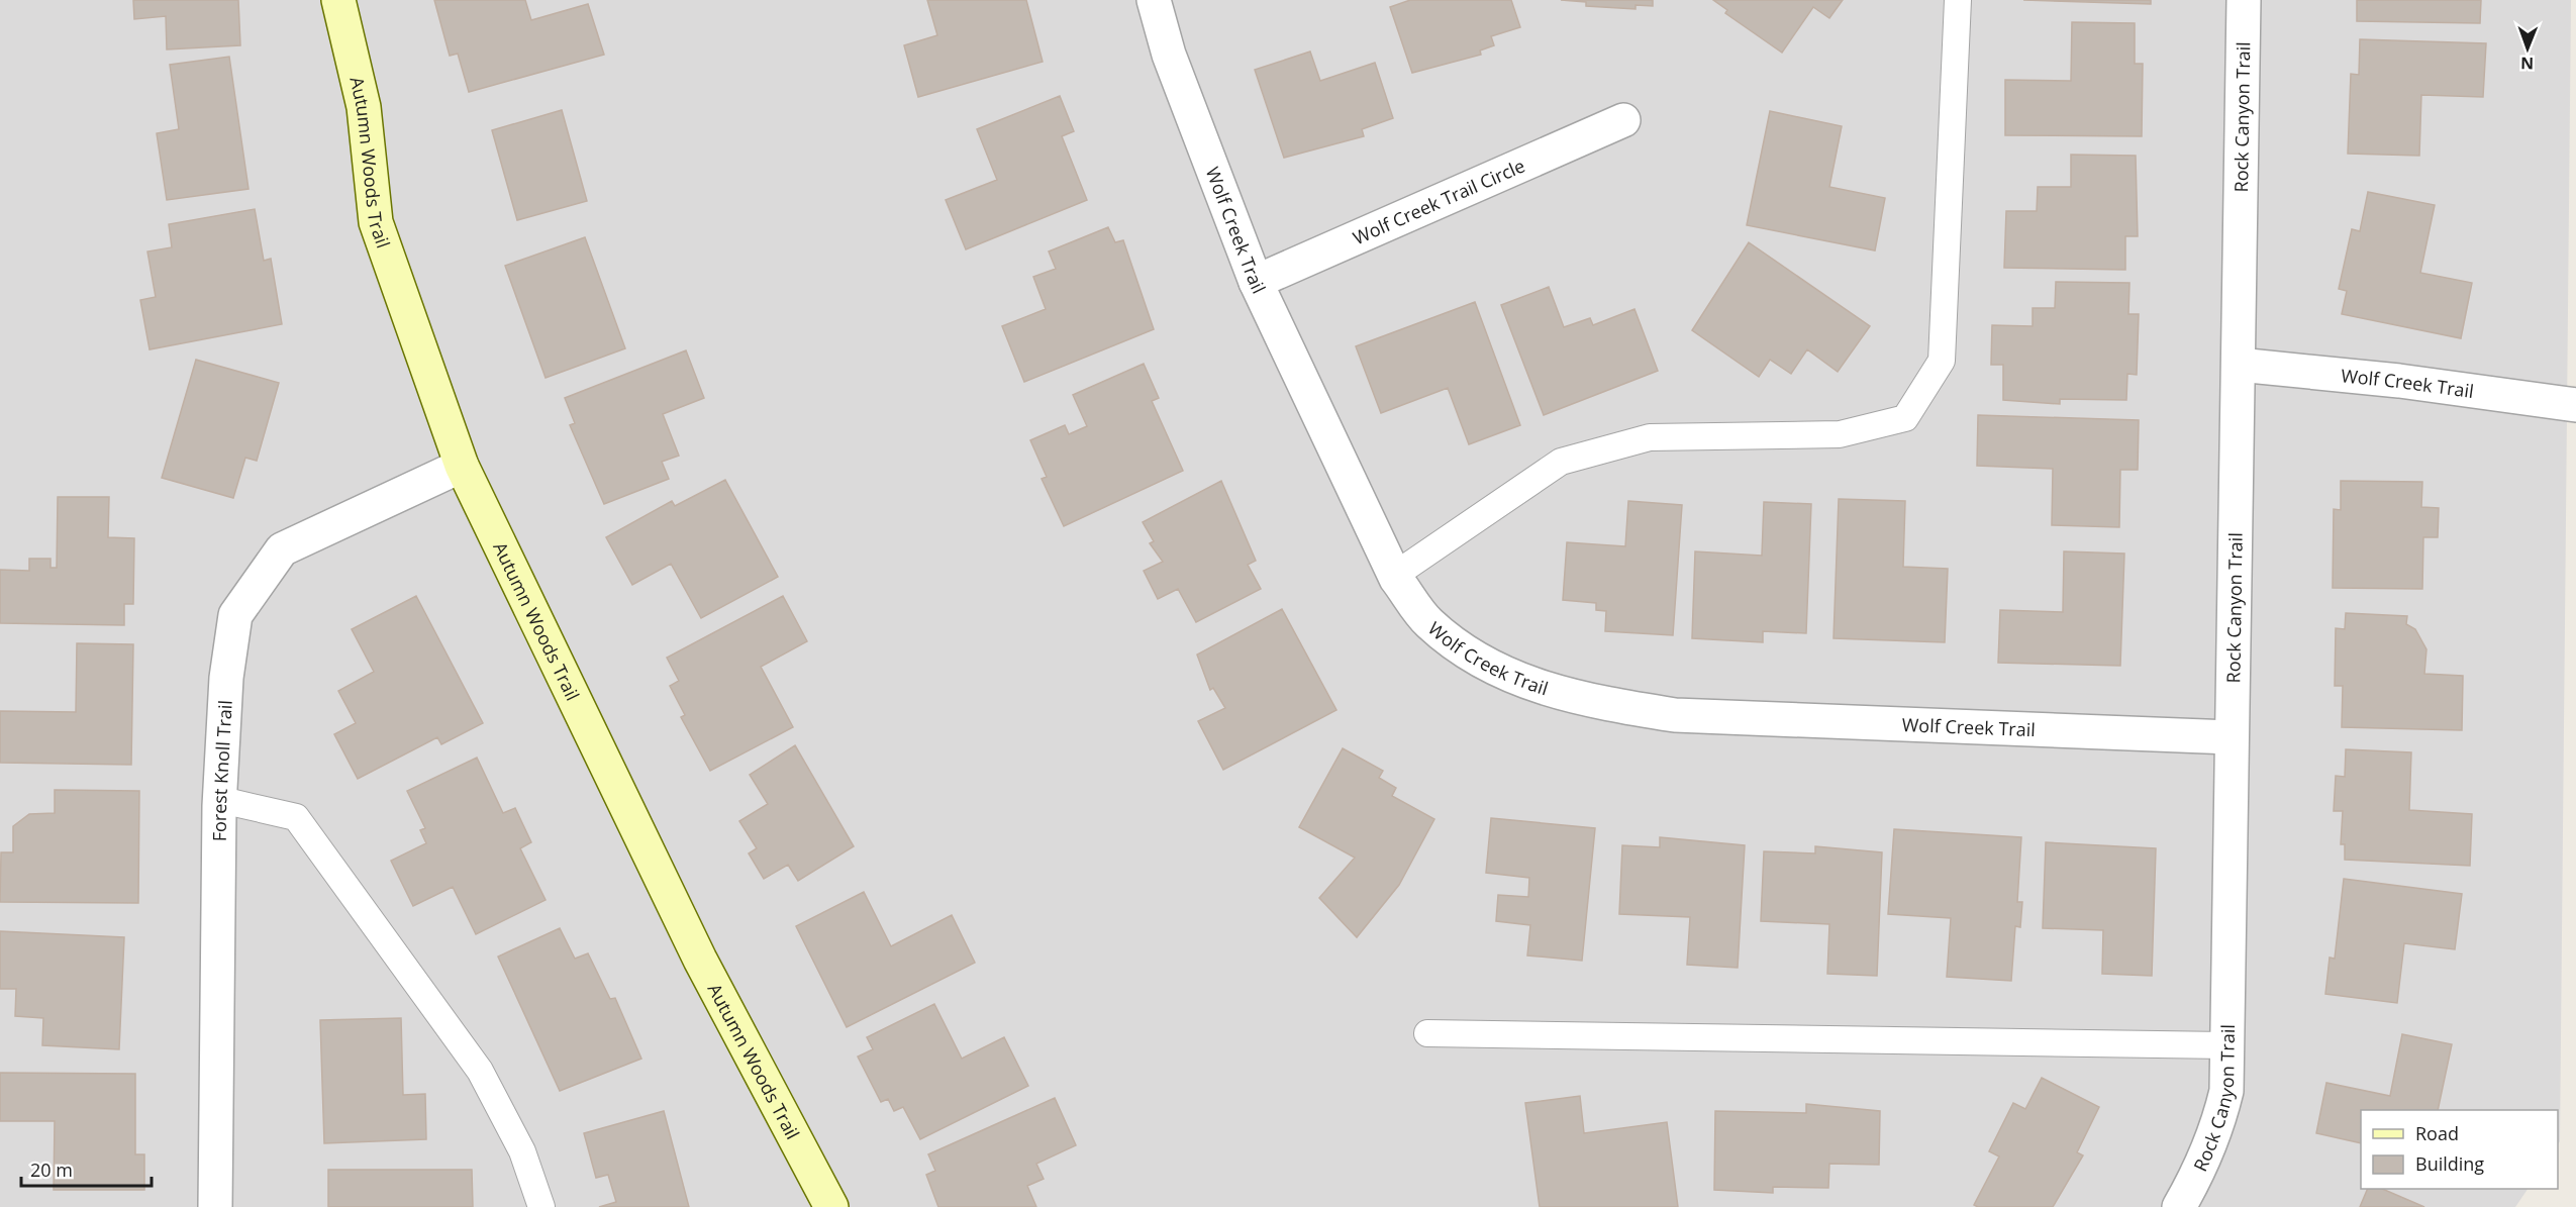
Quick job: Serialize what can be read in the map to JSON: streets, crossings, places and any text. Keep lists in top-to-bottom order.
{
  "streets": {
    "street": [
      "Rock Canyon Trail",
      "Autumn Woods Trail",
      "Wolf Creek Trail Circle",
      "Wolf Creek Trail",
      "Forest Knoll Trail"
    ]
  },
  "crossings": [
    ["Rock Canyon Trail", "Wolf Creek Trail"],
    ["Autumn Woods Trail", "Forest Knoll Trail"],
    ["Wolf Creek Trail Circle", "Wolf Creek Trail"]
  ],
  "legend": ["Road", "Building"],
  "scale_bar": "20 m",
  "north": "bottom"
}
